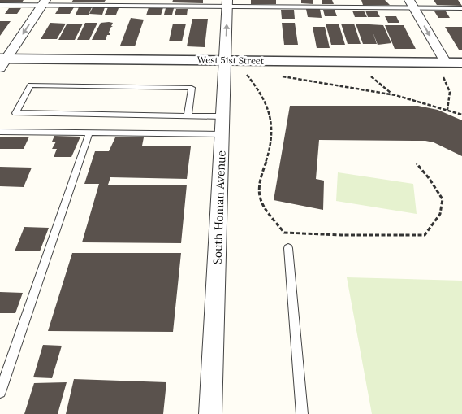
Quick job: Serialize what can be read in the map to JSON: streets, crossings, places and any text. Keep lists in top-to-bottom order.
{
  "streets": {
    "street": ["West 51st Street", "South Homan Avenue"]
  },
  "crossings": [
    ["West 51st Street", "South Homan Avenue"]
  ]
}
